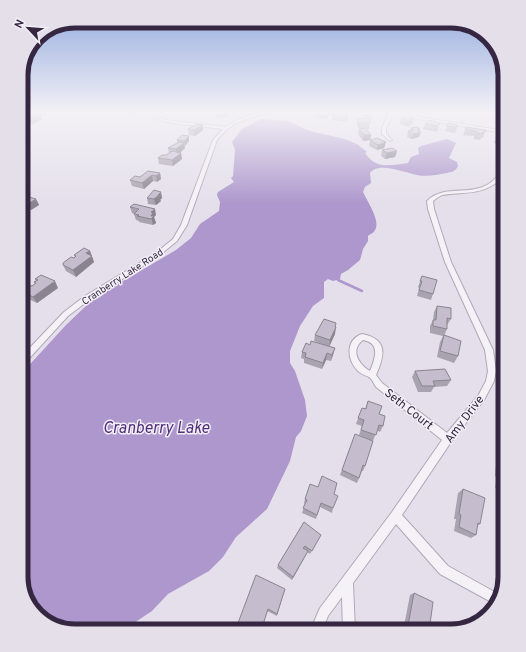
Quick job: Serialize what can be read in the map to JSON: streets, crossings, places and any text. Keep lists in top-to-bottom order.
{
  "streets": {
    "street": ["Cranberry Lake Road", "Seth Court", "Amy Drive"]
  },
  "crossings": [
    ["Seth Court", "Amy Drive"]
  ],
  "water": ["Cranberry Lake"],
  "north": "top left"
}
